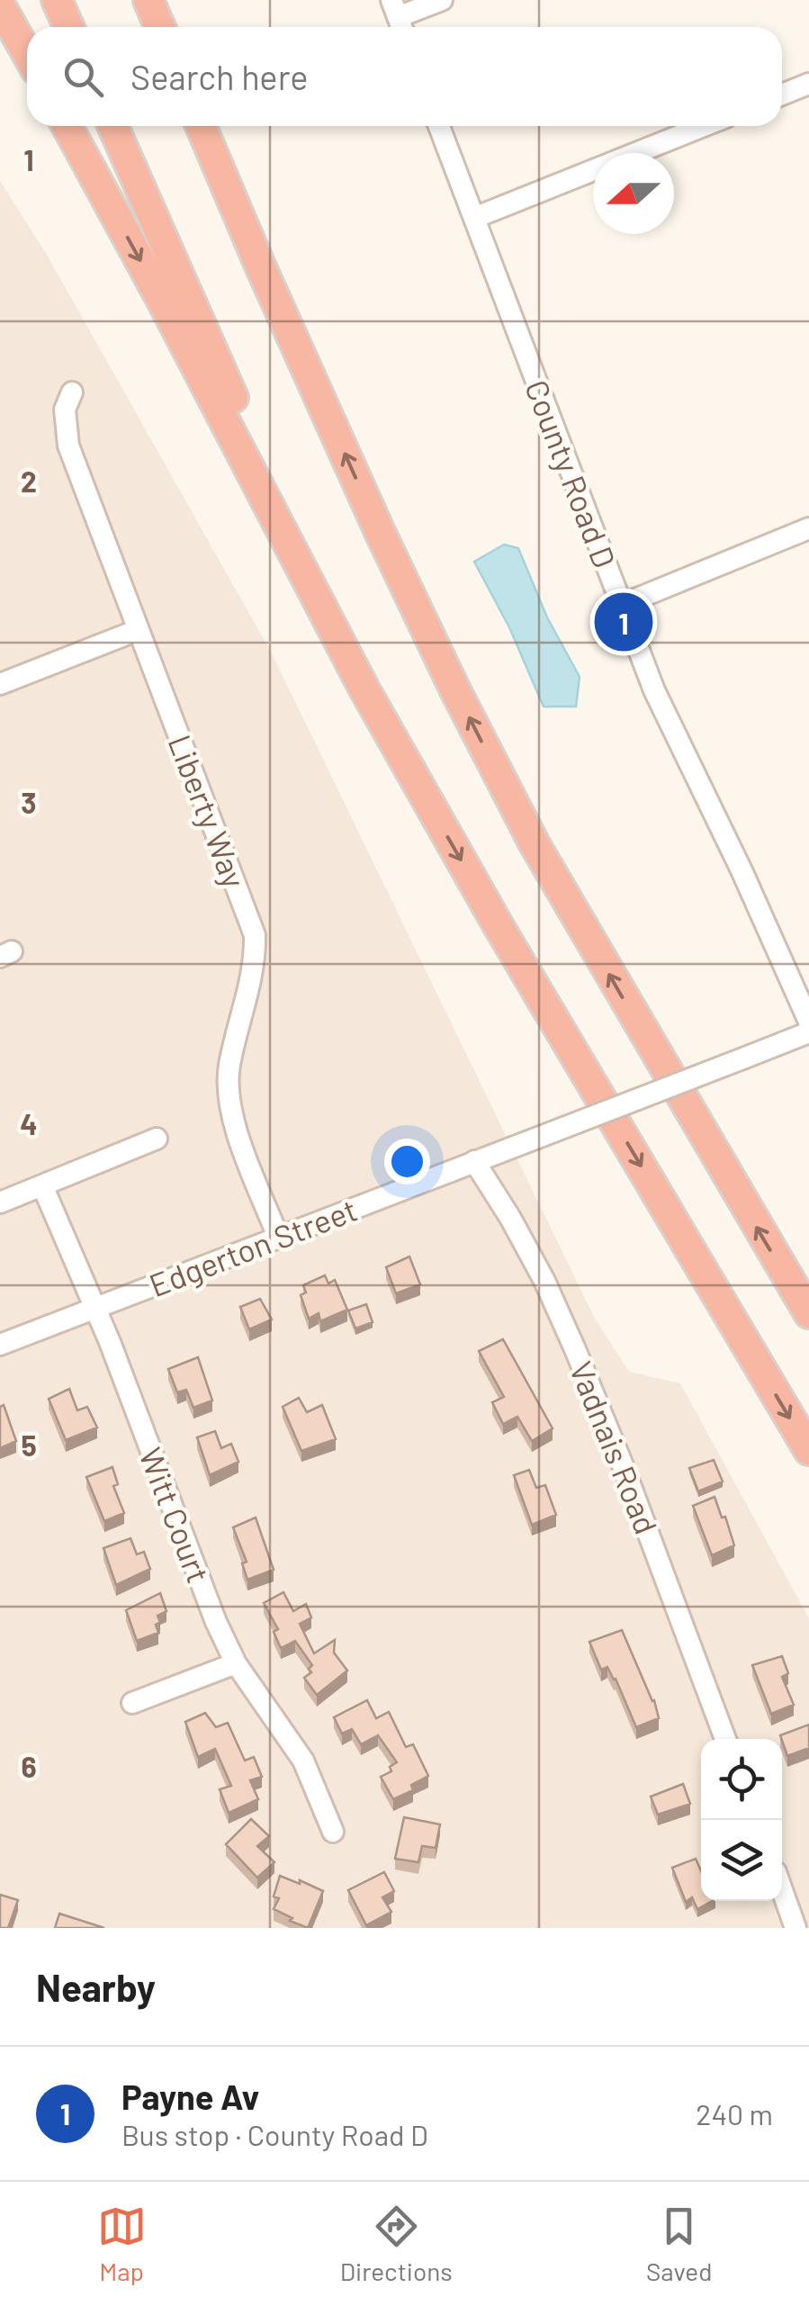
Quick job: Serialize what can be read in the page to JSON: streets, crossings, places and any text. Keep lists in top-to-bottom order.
{
  "streets": {
    "street": [
      "County Road D",
      "Liberty Way",
      "Edgerton Street",
      "Vadnais Road",
      "Witt Court"
    ]
  },
  "crossings": [
    ["Liberty Way", "Edgerton Street"],
    ["Edgerton Street", "Vadnais Road"],
    ["Edgerton Street", "Witt Court"]
  ],
  "north": "left",
  "page": {
    "search": "Search here",
    "pins": "1",
    "heading": "Nearby",
    "list": [
      {
        "mark": "1",
        "name": "Payne Av",
        "note": "Bus stop · County Road D",
        "value": "240 m"
      }
    ],
    "nav": ["Map", "Directions", "Saved"]
  },
  "grid": {
    "rows": [
      "1",
      "2",
      "3",
      "4",
      "5",
      "6"
    ]
  }
}
